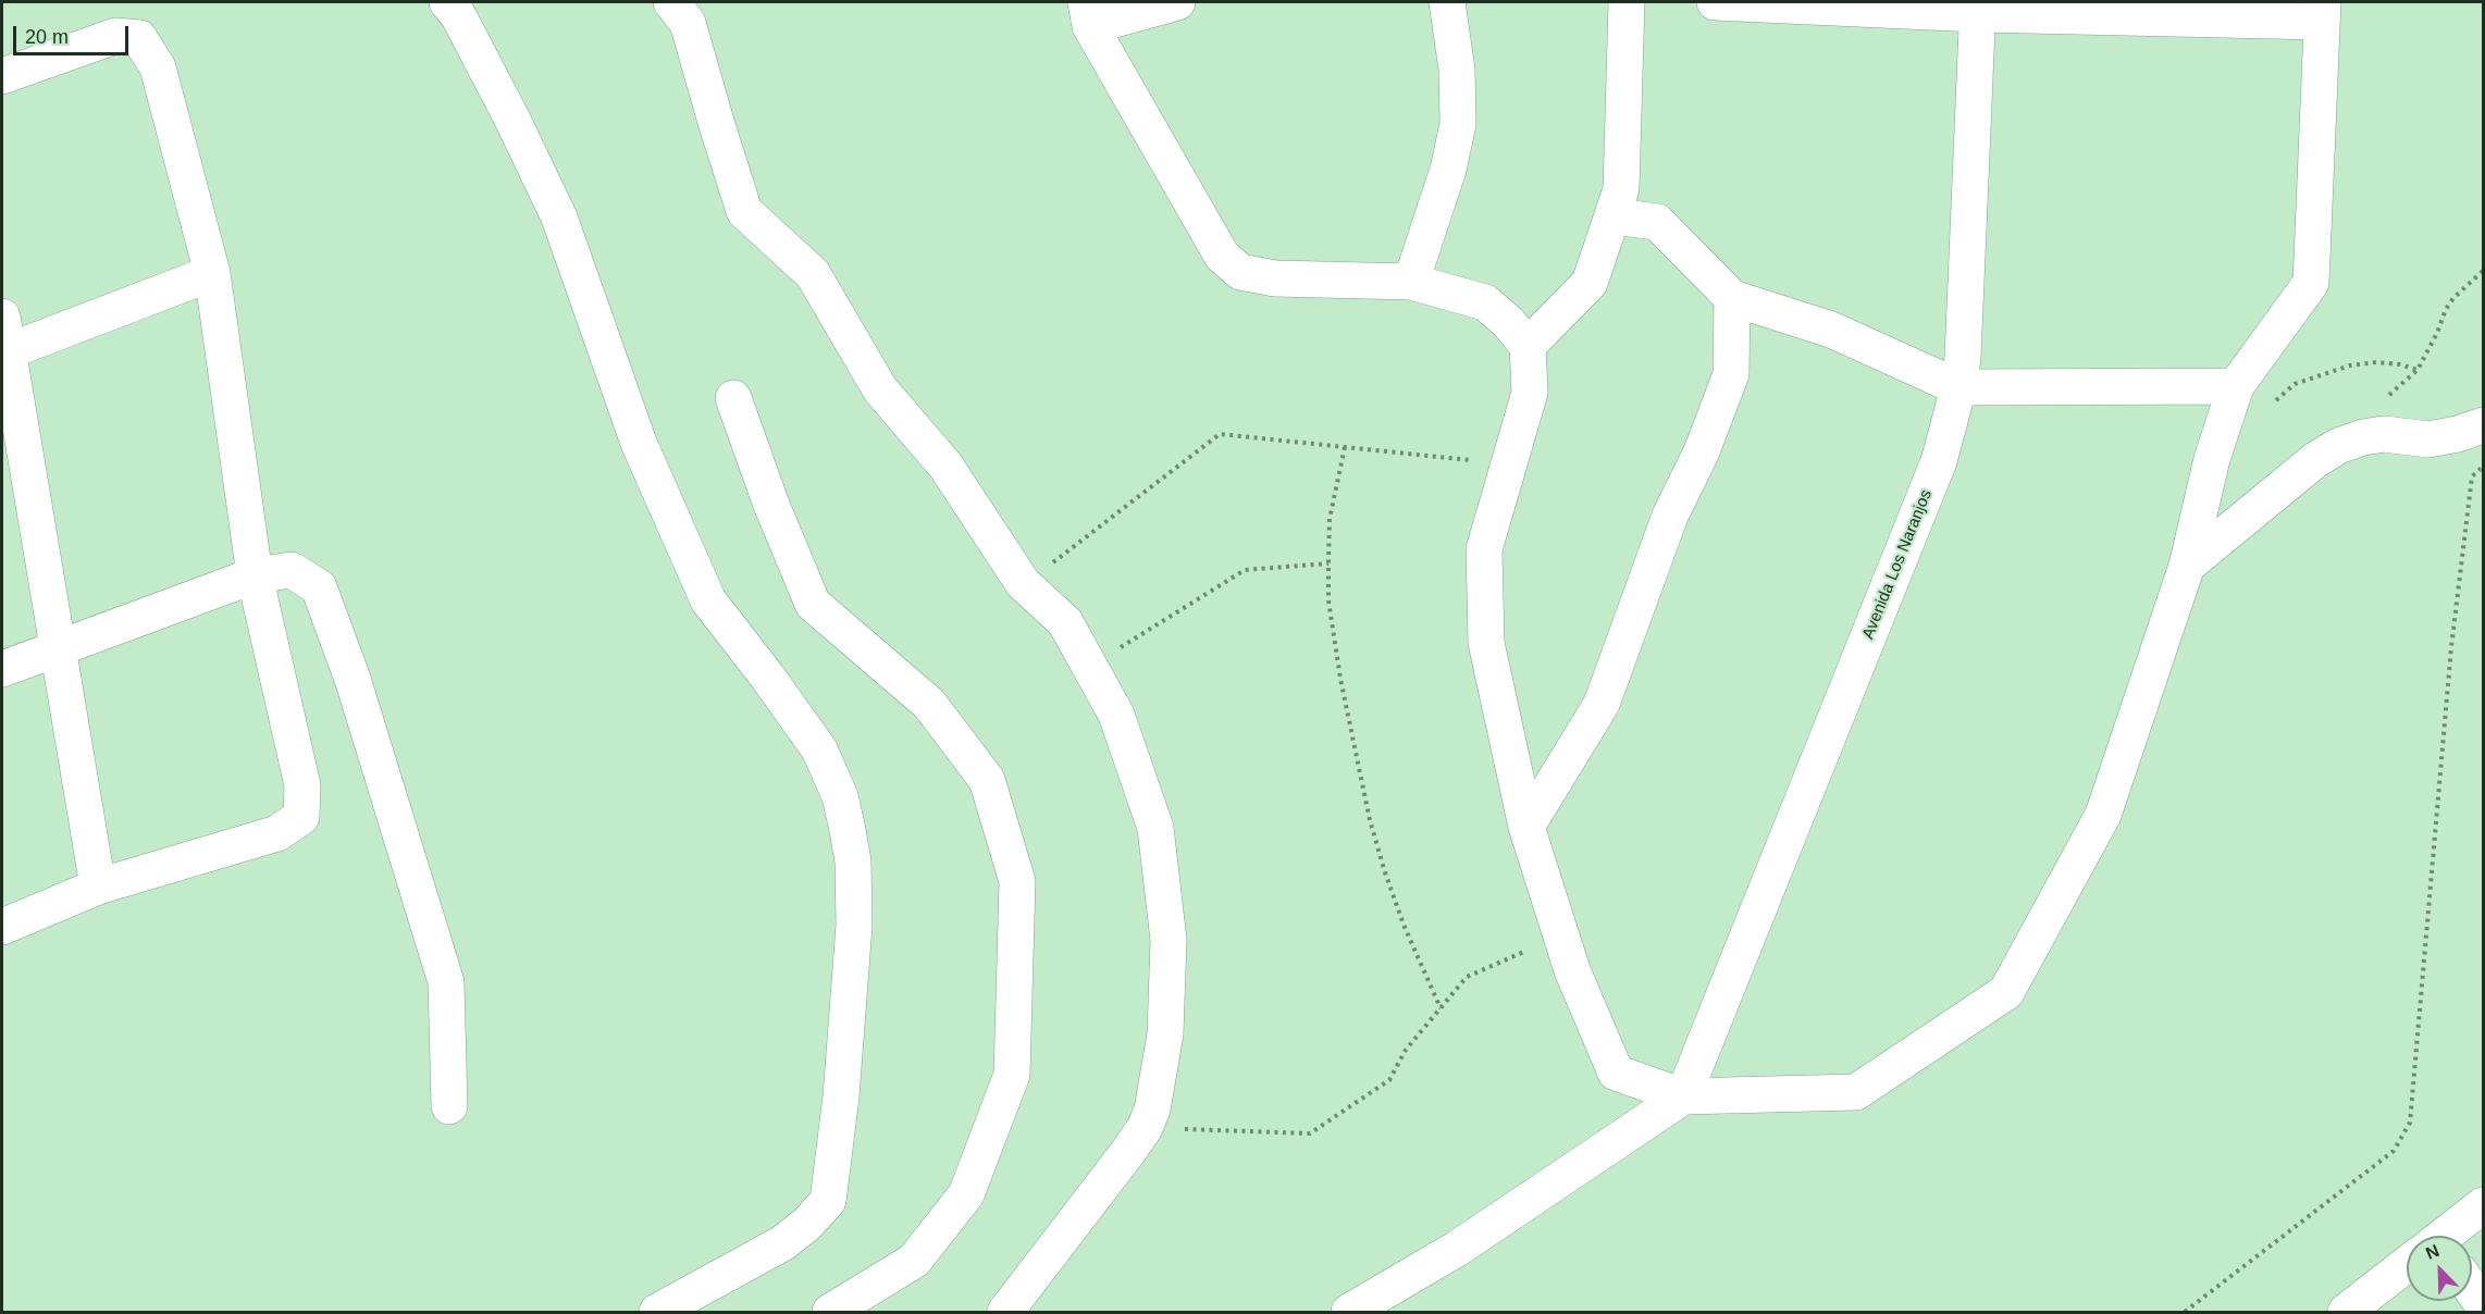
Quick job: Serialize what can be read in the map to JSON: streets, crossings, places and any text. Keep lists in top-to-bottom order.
{
  "streets": {
    "street": ["Avenida Los Naranjos"]
  },
  "scale_bar": "20 m",
  "north": "top left"
}
